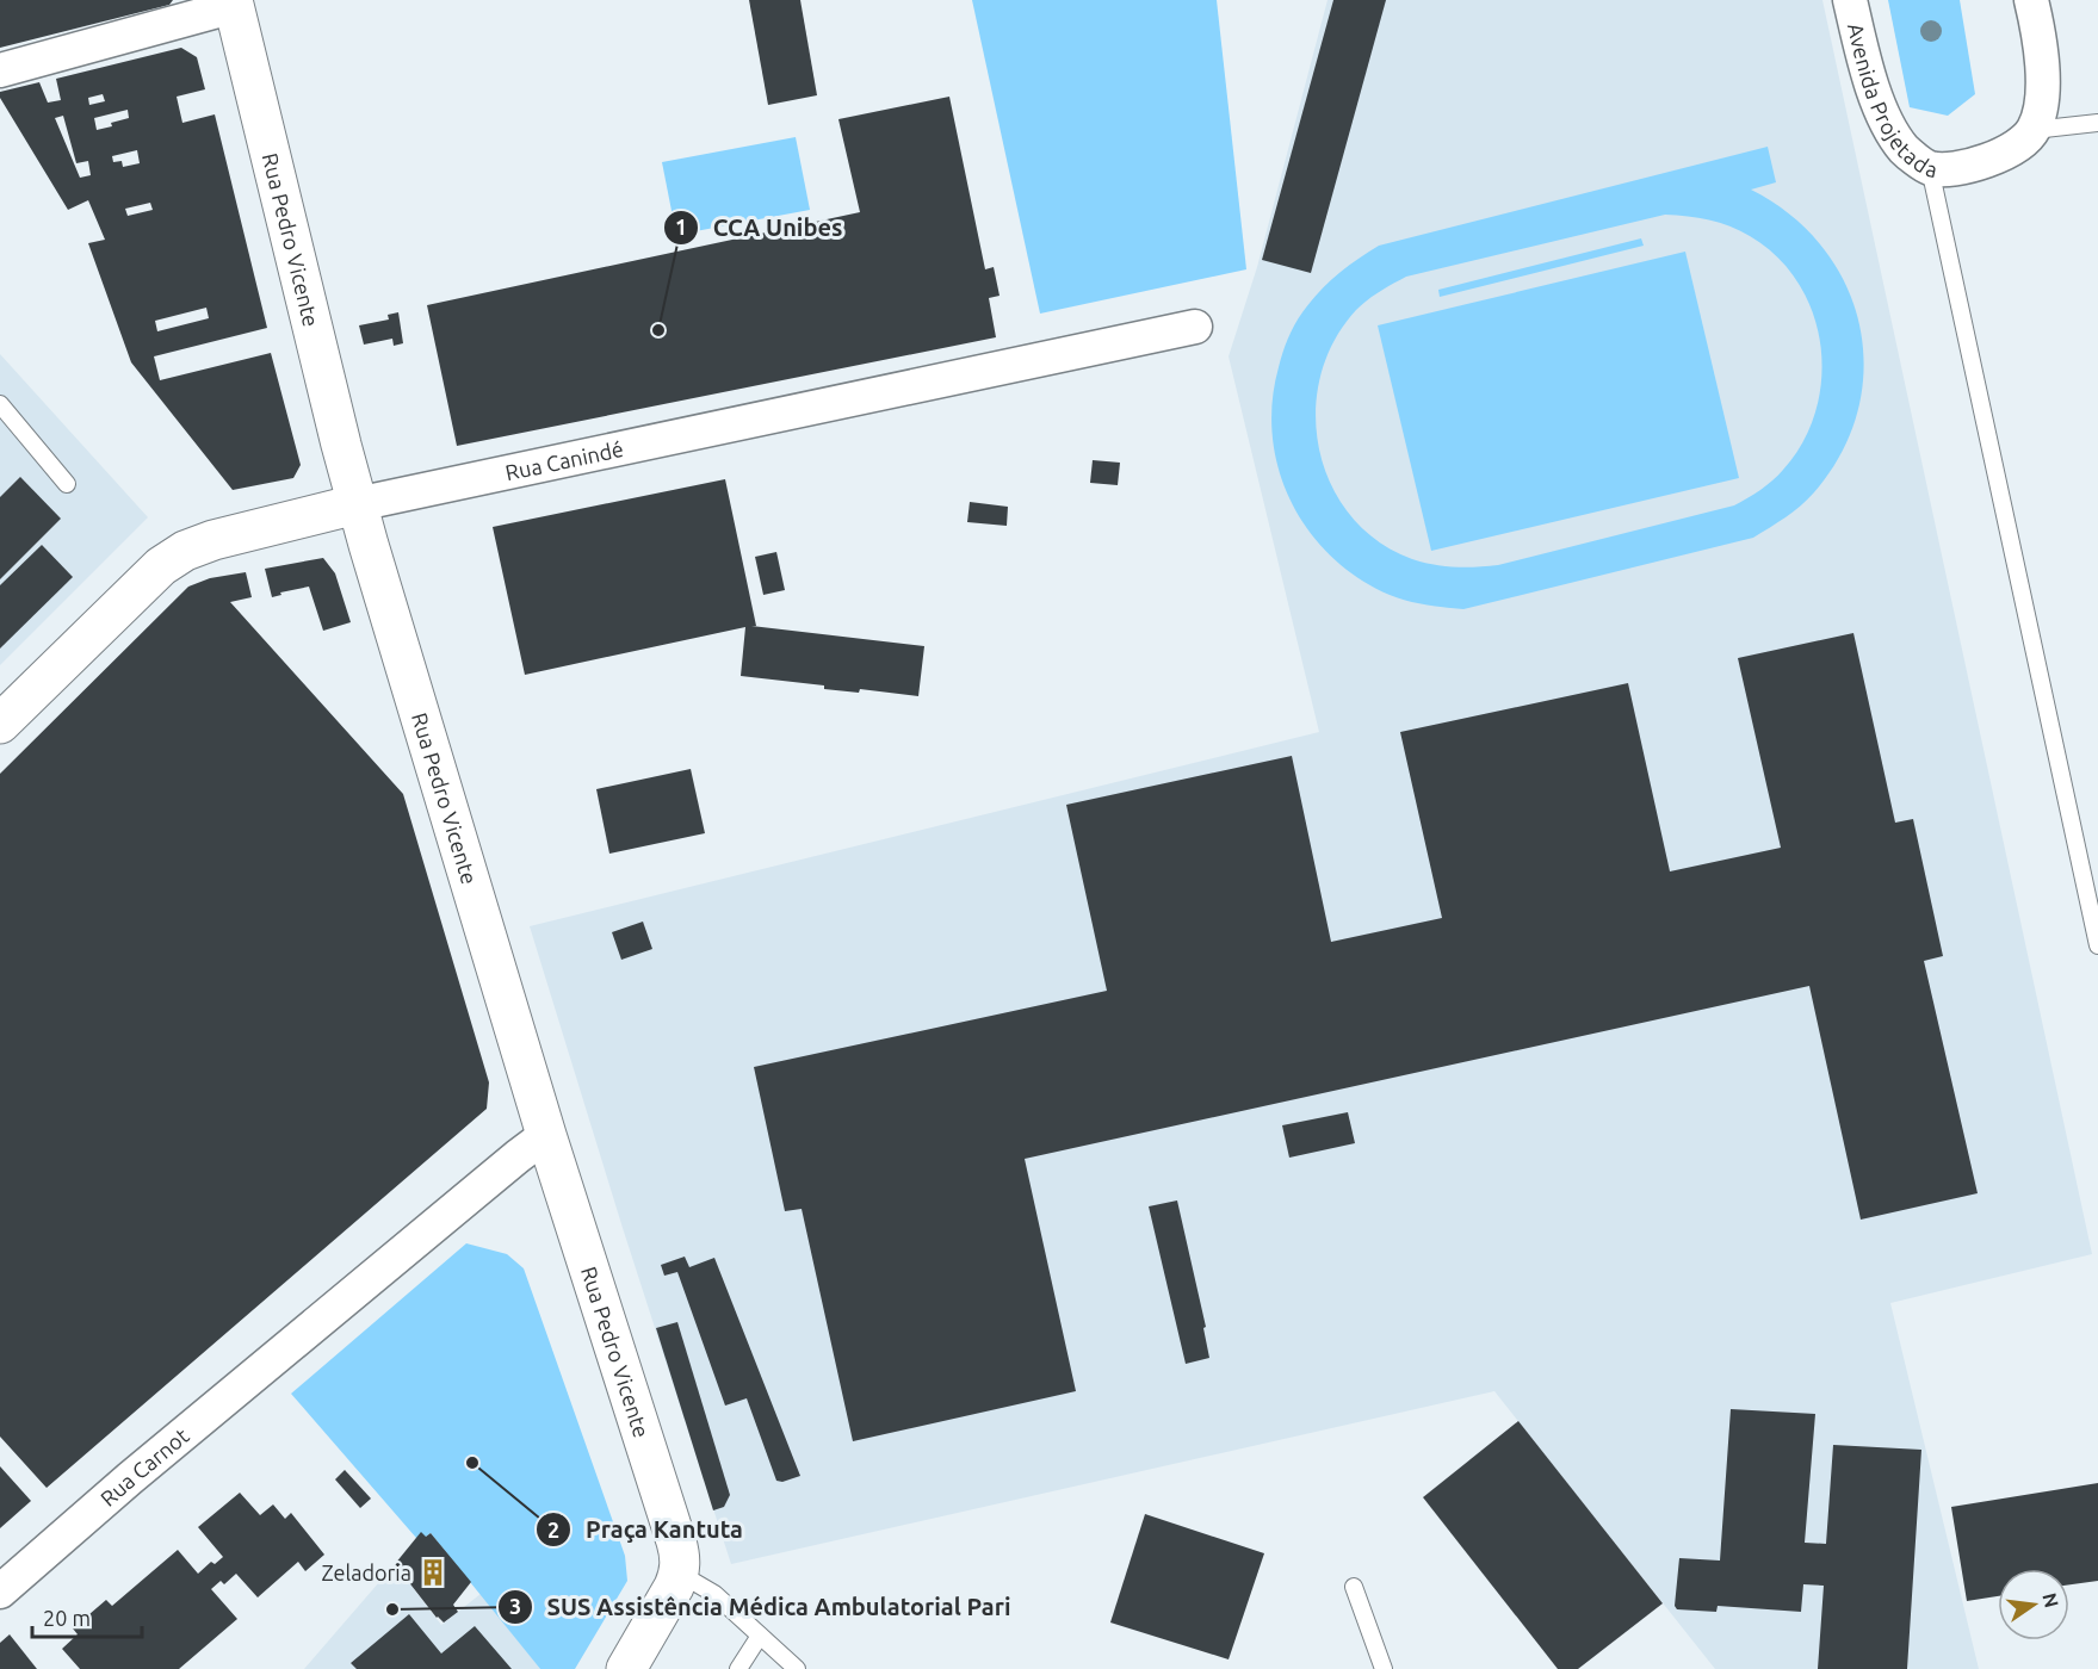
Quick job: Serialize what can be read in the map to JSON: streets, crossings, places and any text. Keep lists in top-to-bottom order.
{
  "streets": {
    "street": [
      "Avenida Projetada",
      "Rua Pedro Vicente",
      "Rua Canindé",
      "Rua Carnot"
    ]
  },
  "crossings": [
    ["Rua Pedro Vicente", "Rua Canindé"],
    ["Rua Pedro Vicente", "Rua Carnot"]
  ],
  "places": {
    "other": ["CCA Unibes", "Praça Kantuta", "SUS Assistência Médica Ambulatorial Pari"],
    "building": ["Zeladoria"]
  },
  "scale_bar": "20 m",
  "north": "right"
}
